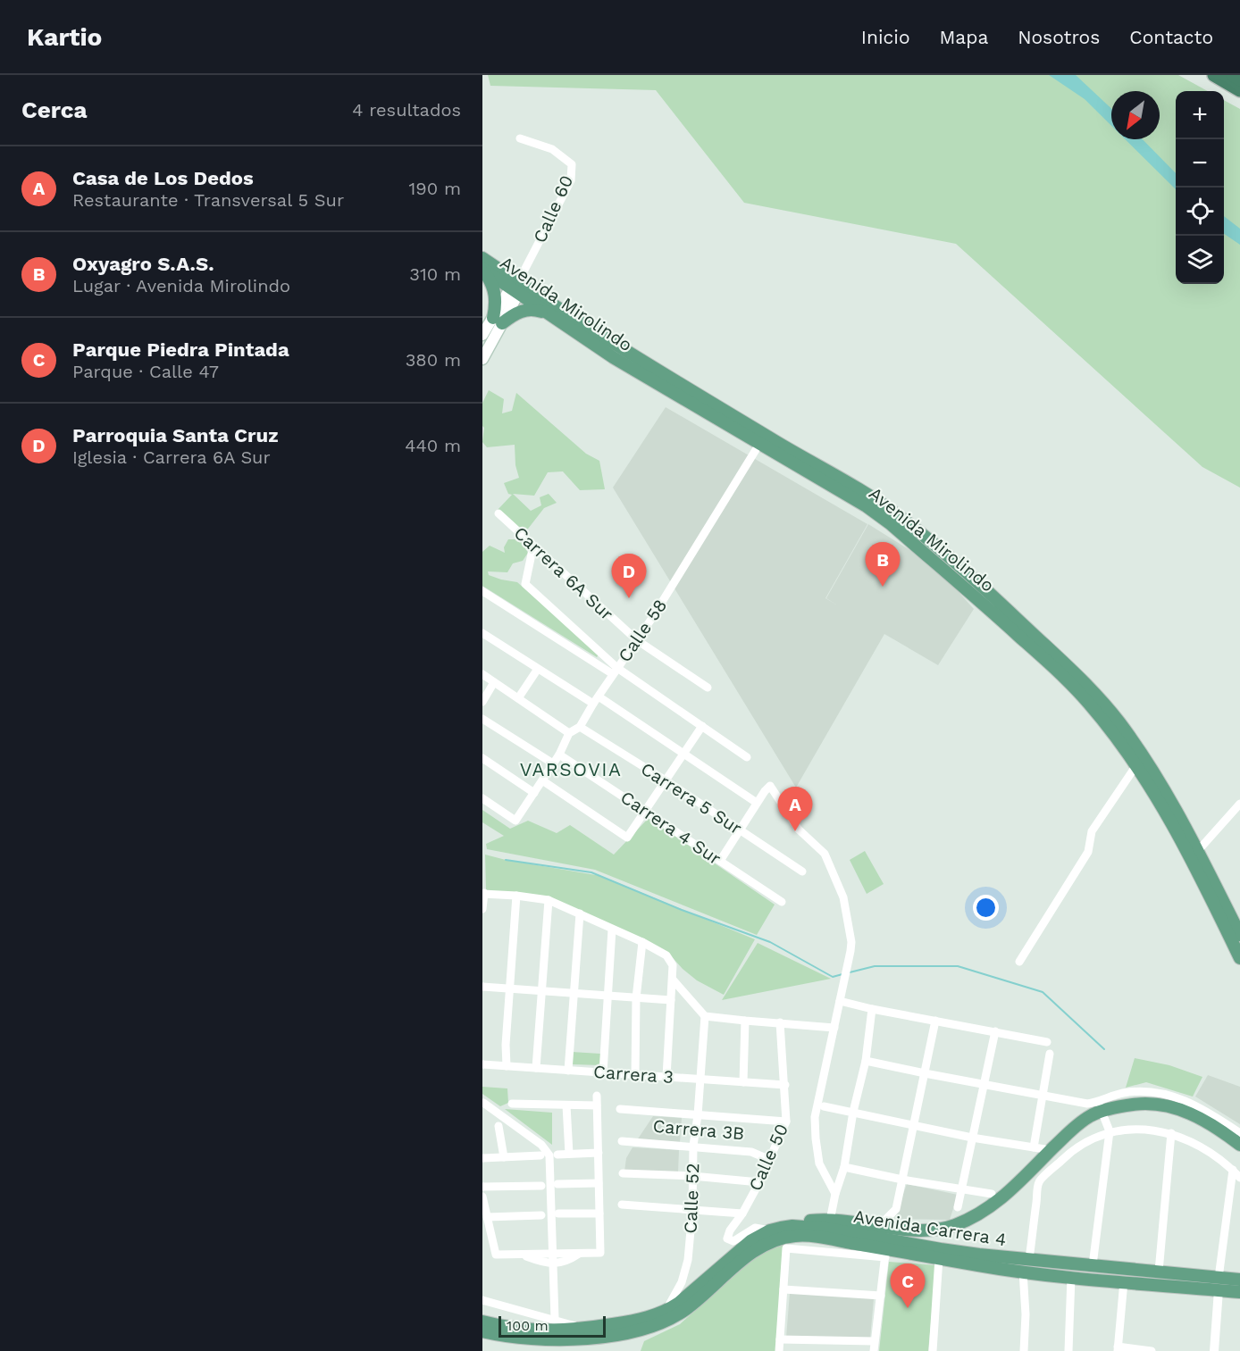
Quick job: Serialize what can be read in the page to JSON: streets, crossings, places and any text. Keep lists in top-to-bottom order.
{
  "streets": {
    "main road": ["Calle 60", "Avenida Mirolindo", "Avenida Carrera 4"],
    "street": [
      "Carrera 6A Sur",
      "Calle 58",
      "Carrera 5 Sur",
      "Carrera 4 Sur",
      "Carrera 3",
      "Carrera 3B",
      "Calle 50",
      "Calle 52"
    ]
  },
  "crossings": [
    ["Calle 60", "Avenida Mirolindo"],
    ["Avenida Mirolindo", "Calle 58"],
    ["Carrera 6A Sur", "Calle 58"],
    ["Calle 58", "Carrera 5 Sur"],
    ["Carrera 3", "Calle 50"],
    ["Carrera 3", "Calle 52"],
    ["Carrera 3B", "Calle 50"],
    ["Carrera 3B", "Calle 52"],
    ["Calle 50", "Avenida Carrera 4"],
    ["Calle 52", "Avenida Carrera 4"]
  ],
  "districts": ["VARSOVIA"],
  "scale_bar": "100 m",
  "north": "bottom left",
  "page": {
    "header": "Kartio",
    "nav": [
      "Inicio",
      "Mapa",
      "Nosotros",
      "Contacto"
    ],
    "heading": ["Cerca", "4 resultados"],
    "map_buttons": ["+", "−"],
    "list": [
      {
        "mark": "A",
        "name": "Casa de Los Dedos",
        "note": "Restaurante · Transversal 5 Sur",
        "value": "190 m"
      },
      {
        "mark": "B",
        "name": "Oxyagro S.A.S.",
        "note": "Lugar · Avenida Mirolindo",
        "value": "310 m"
      },
      {
        "mark": "C",
        "name": "Parque Piedra Pintada",
        "note": "Parque · Calle 47",
        "value": "380 m"
      },
      {
        "mark": "D",
        "name": "Parroquia Santa Cruz",
        "note": "Iglesia · Carrera 6A Sur",
        "value": "440 m"
      }
    ],
    "pins": [
      "B",
      "D",
      "A",
      "C"
    ],
    "scale": "100 m"
  }
}
